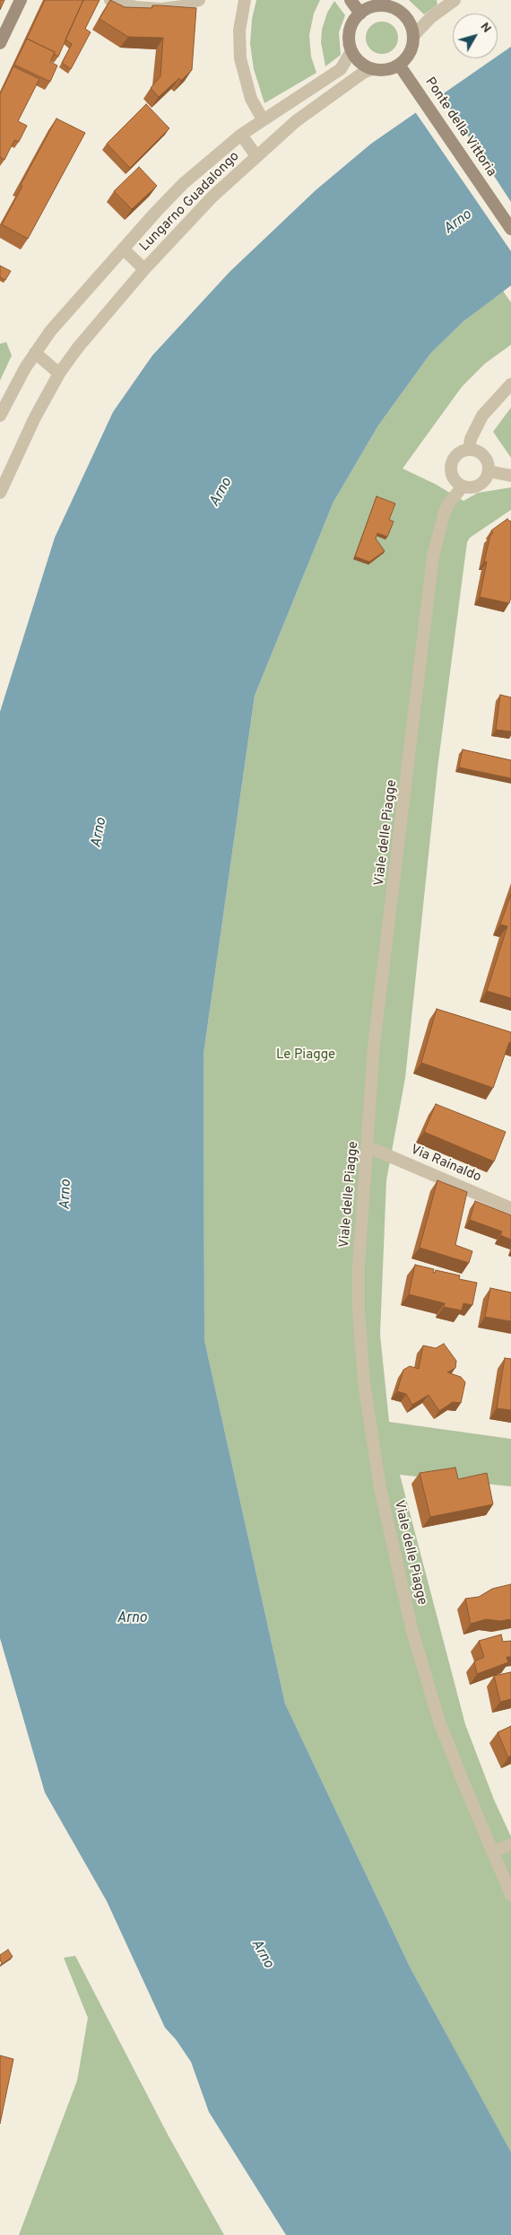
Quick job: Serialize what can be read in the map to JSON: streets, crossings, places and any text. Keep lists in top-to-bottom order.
{
  "streets": {
    "main road": ["Ponte della Vittoria"],
    "street": ["Lungarno Guadalongo", "Viale delle Piagge", "Via Rainaldo"]
  },
  "crossings": [
    ["Ponte della Vittoria", "Lungarno Guadalongo"],
    ["Viale delle Piagge", "Via Rainaldo"]
  ],
  "water": ["Arno"],
  "parks": ["Le Piagge"],
  "north": "top right"
}
